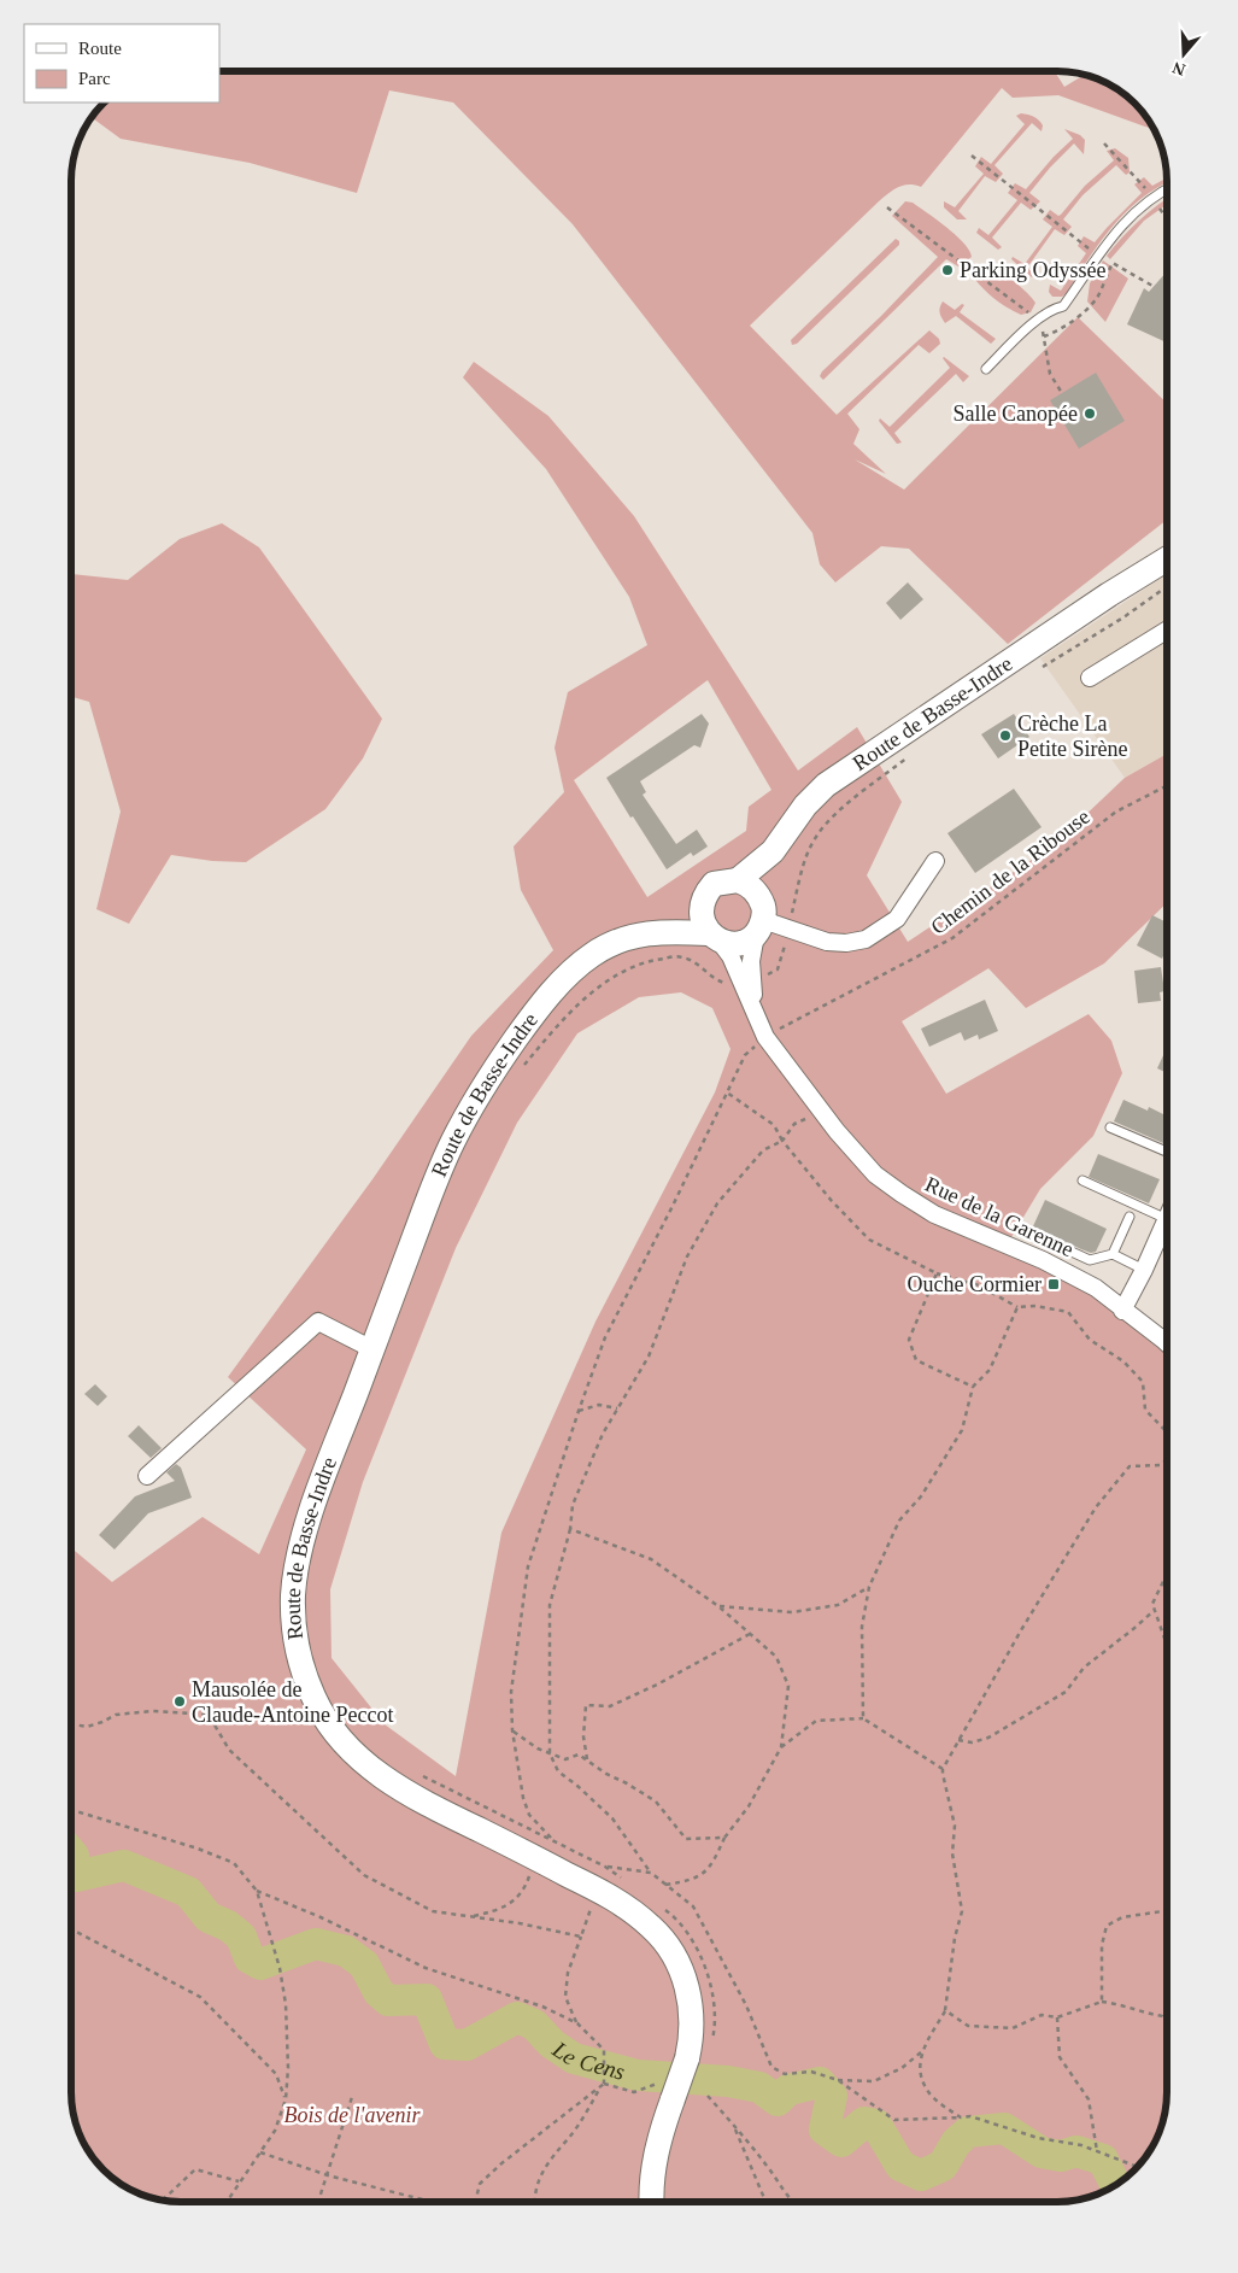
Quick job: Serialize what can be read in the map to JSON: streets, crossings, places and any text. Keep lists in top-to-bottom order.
{
  "streets": {
    "main road": ["Route de Basse-Indre"],
    "street": ["Rue de la Garenne"],
    "path": ["Chemin de la Ribouse"]
  },
  "crossings": [
    ["Route de Basse-Indre", "Rue de la Garenne"],
    ["Chemin de la Ribouse", "Rue de la Garenne"]
  ],
  "water": ["Le Cens"],
  "parks": ["Bois de l'avenir"],
  "places": {
    "other": [
      "Parking Odyssée",
      "Salle Canopée",
      "Crèche La Petite Sirène",
      "Mausolée de Claude-Antoine Peccot"
    ],
    "transit": ["Ouche Cormier"]
  },
  "legend": ["Route", "Parc"],
  "north": "bottom"
}
